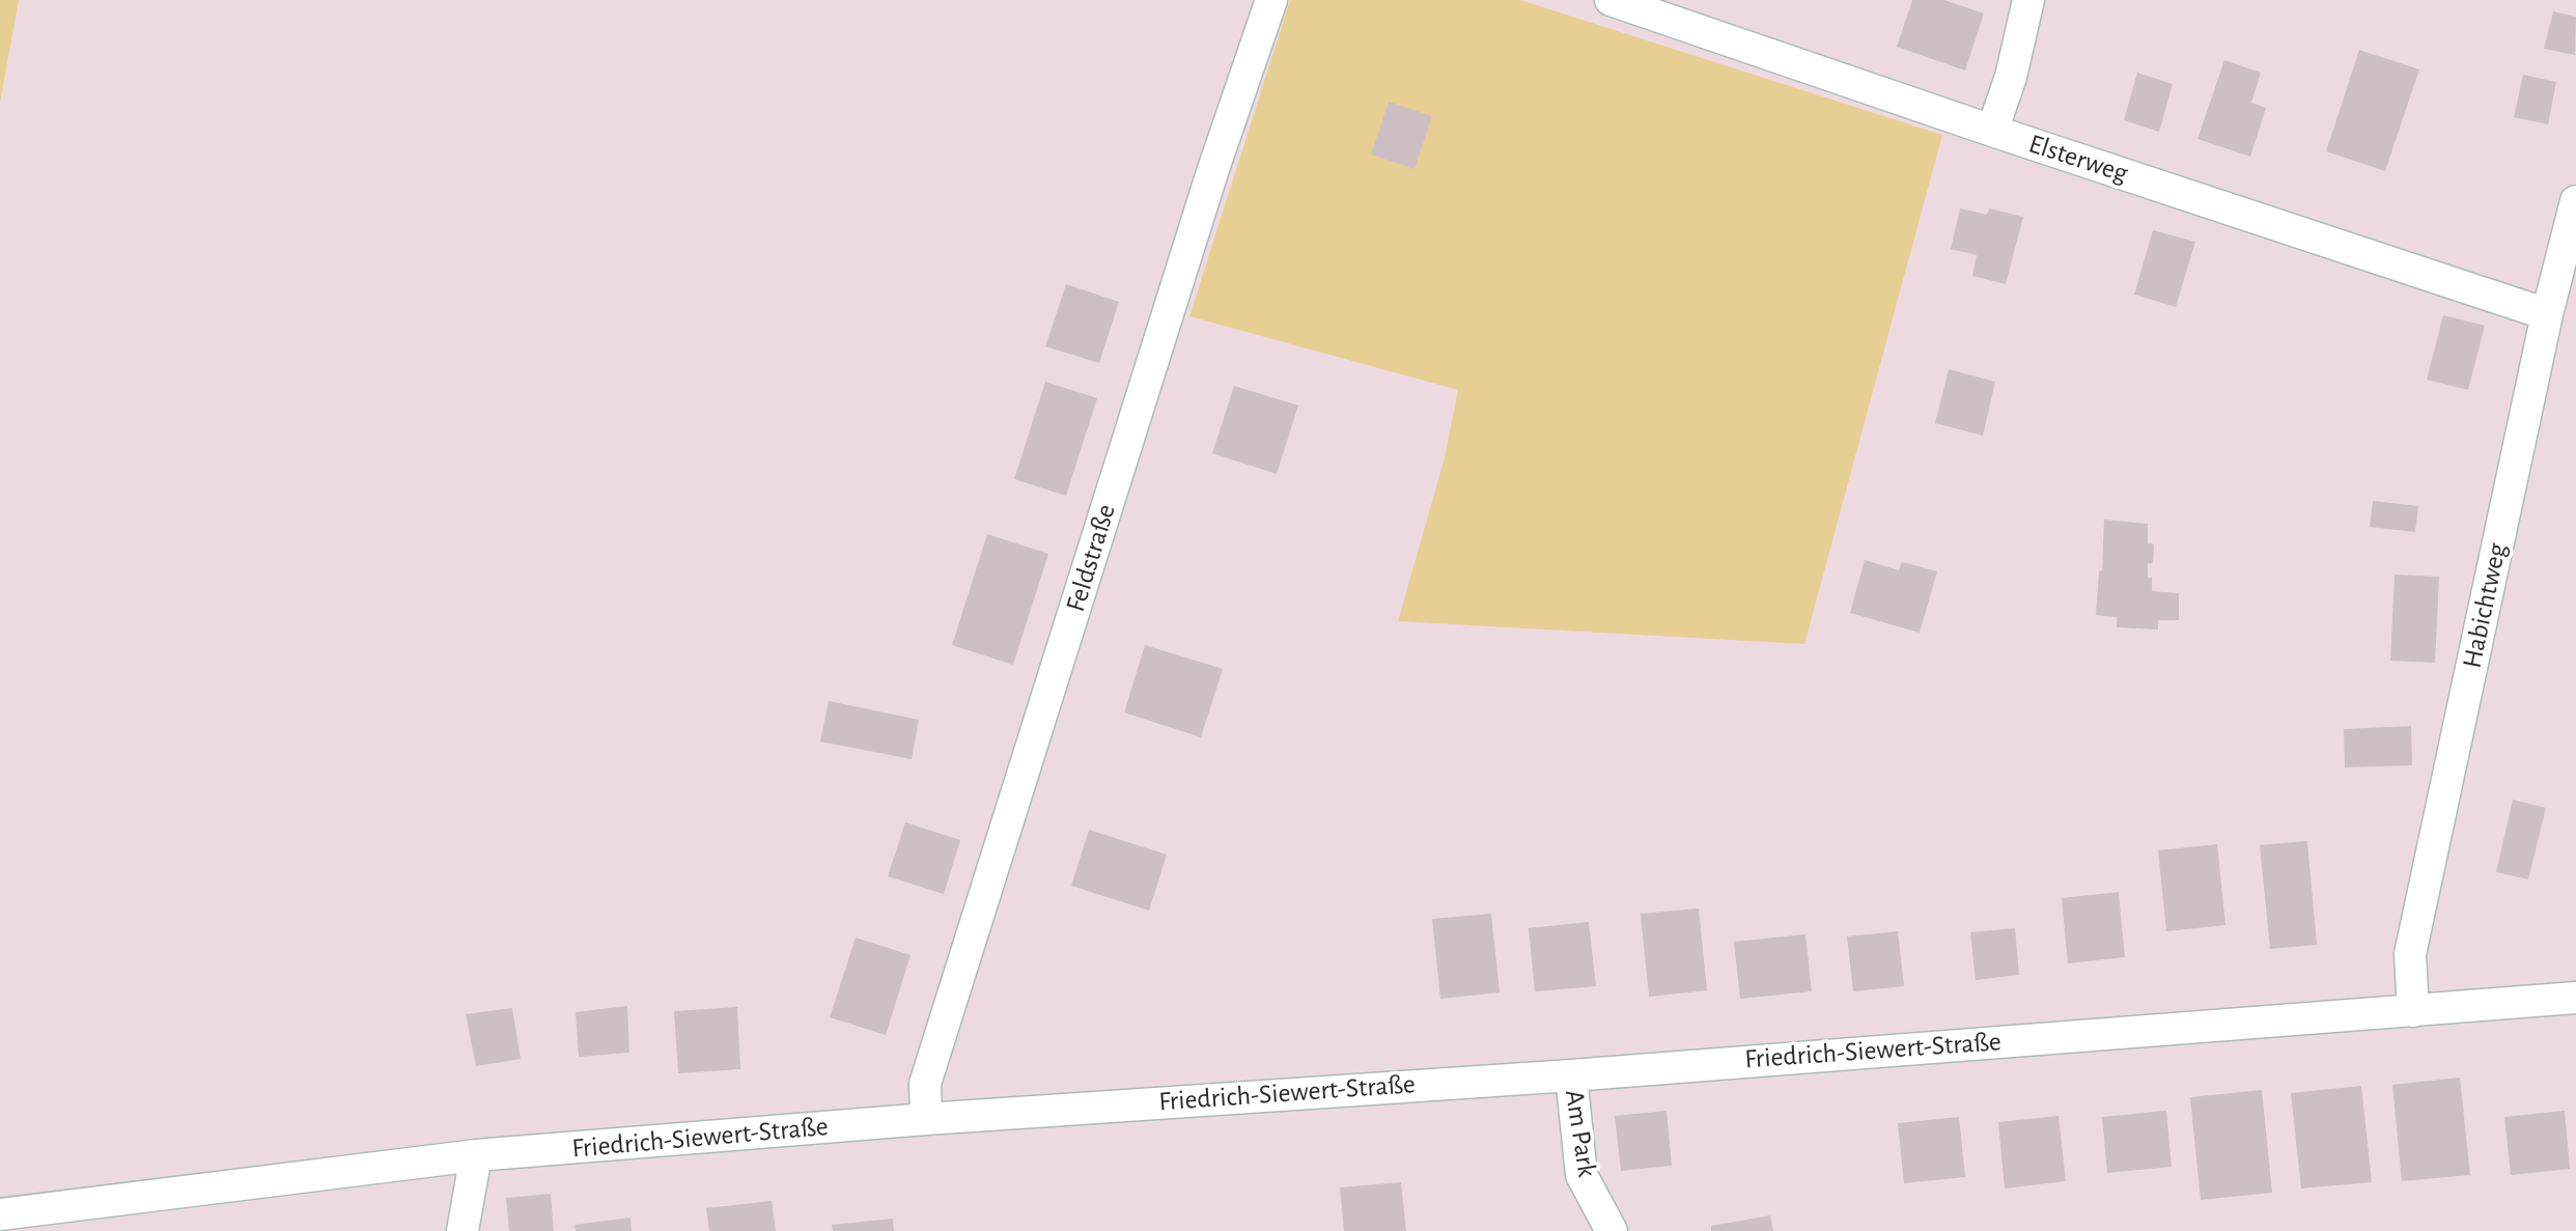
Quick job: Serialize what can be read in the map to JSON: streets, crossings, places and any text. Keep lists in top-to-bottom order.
{
  "streets": {
    "street": [
      "Elsterweg",
      "Feldstraße",
      "Habichtweg",
      "Friedrich-Siewert-Straße",
      "Am Park"
    ]
  },
  "crossings": [
    ["Elsterweg", "Habichtweg"],
    ["Feldstraße", "Friedrich-Siewert-Straße"],
    ["Habichtweg", "Friedrich-Siewert-Straße"],
    ["Friedrich-Siewert-Straße", "Am Park"]
  ]
}
